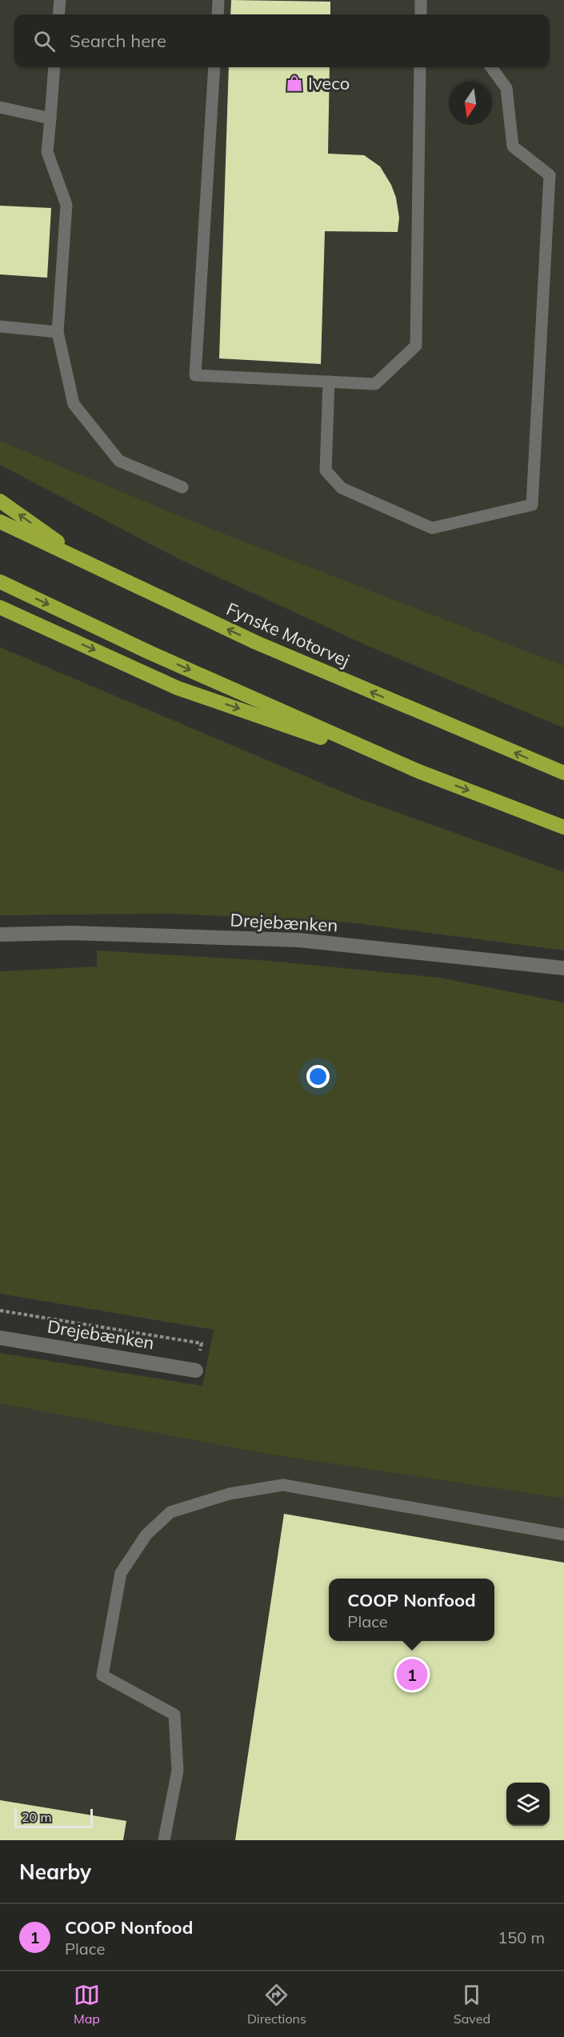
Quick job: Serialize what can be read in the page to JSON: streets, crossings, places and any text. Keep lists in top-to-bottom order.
{
  "streets": {
    "highway": ["Fynske Motorvej"],
    "street": ["Drejebænken"]
  },
  "places": {
    "shop": ["Iveco"]
  },
  "scale_bar": "20 m",
  "north": "bottom",
  "page": {
    "search": "Search here",
    "popup": ["COOP Nonfood", "Place"],
    "pins": "1",
    "scale": "20 m",
    "heading": "Nearby",
    "list": [
      {
        "mark": "1",
        "name": "COOP Nonfood",
        "note": "Place",
        "value": "150 m"
      }
    ],
    "nav": ["Map", "Directions", "Saved"]
  }
}
